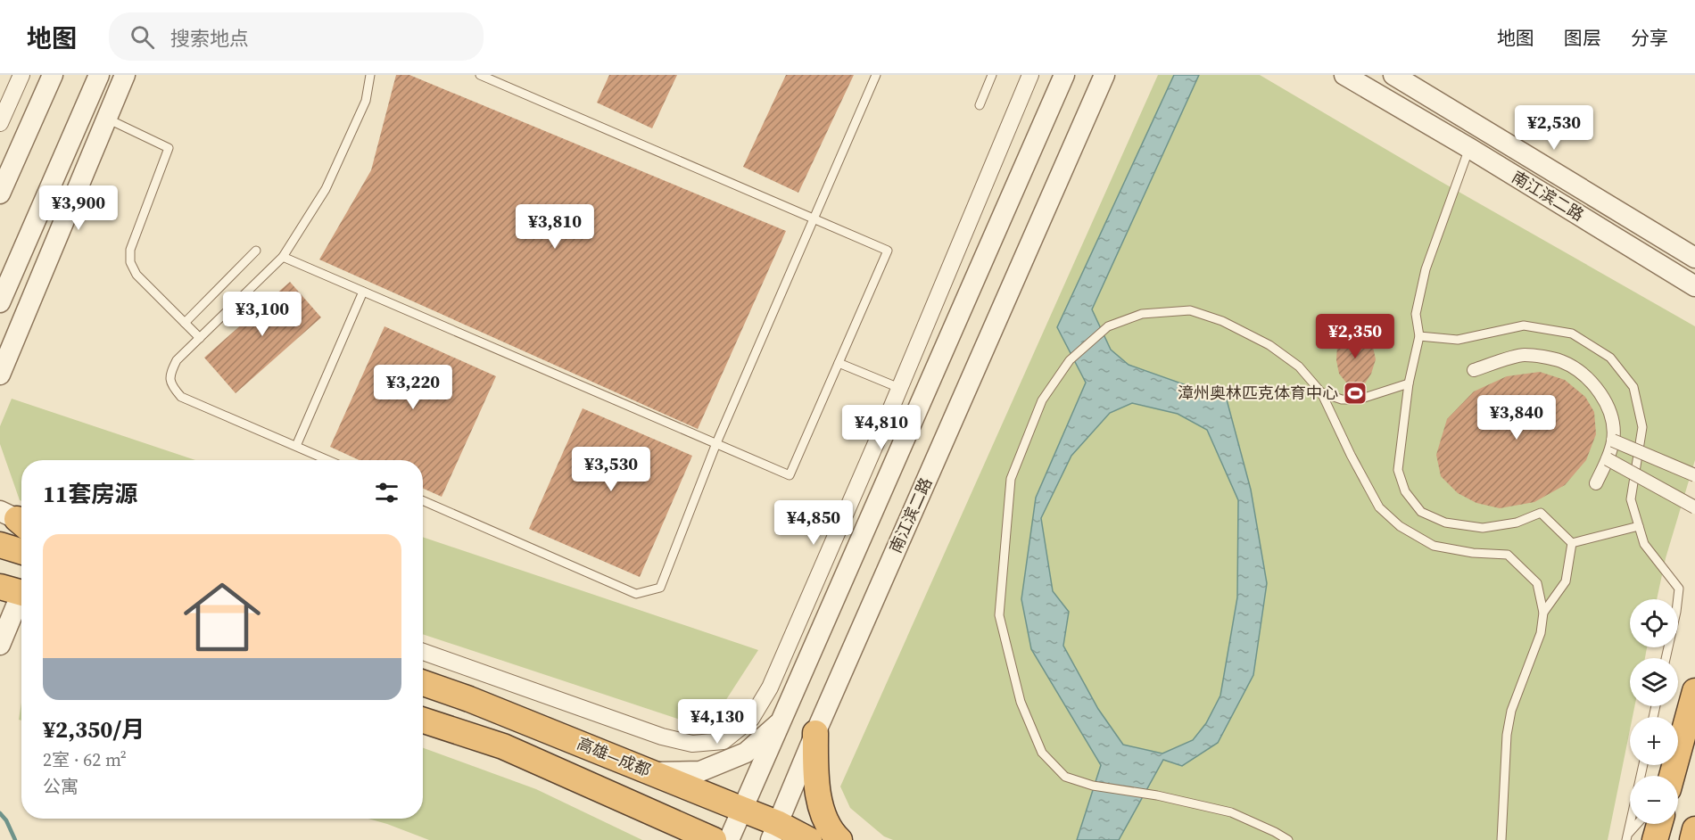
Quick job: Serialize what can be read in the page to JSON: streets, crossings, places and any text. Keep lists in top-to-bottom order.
{
  "streets": {
    "highway": ["高雄—成都"],
    "street": ["南江滨二路"]
  },
  "crossings": [
    ["南江滨二路", "高雄—成都"]
  ],
  "places": {
    "sports": ["漳州奥林匹克体育中心"]
  },
  "page": {
    "header": "地图",
    "search": "搜索地点",
    "nav": ["地图", "图层", "分享"],
    "price": [
      "¥2,530",
      "¥3,900",
      "¥3,810",
      "¥3,100",
      "¥2,350",
      "¥3,220",
      "¥3,840",
      "¥4,810",
      "¥3,530",
      "¥4,850",
      "¥4,130"
    ],
    "heading": "11套房源",
    "list": [
      {
        "name": "¥2,350/月",
        "note": "2室 · 62 m² · 公寓"
      }
    ],
    "map_buttons": ["+", "−"]
  }
}
